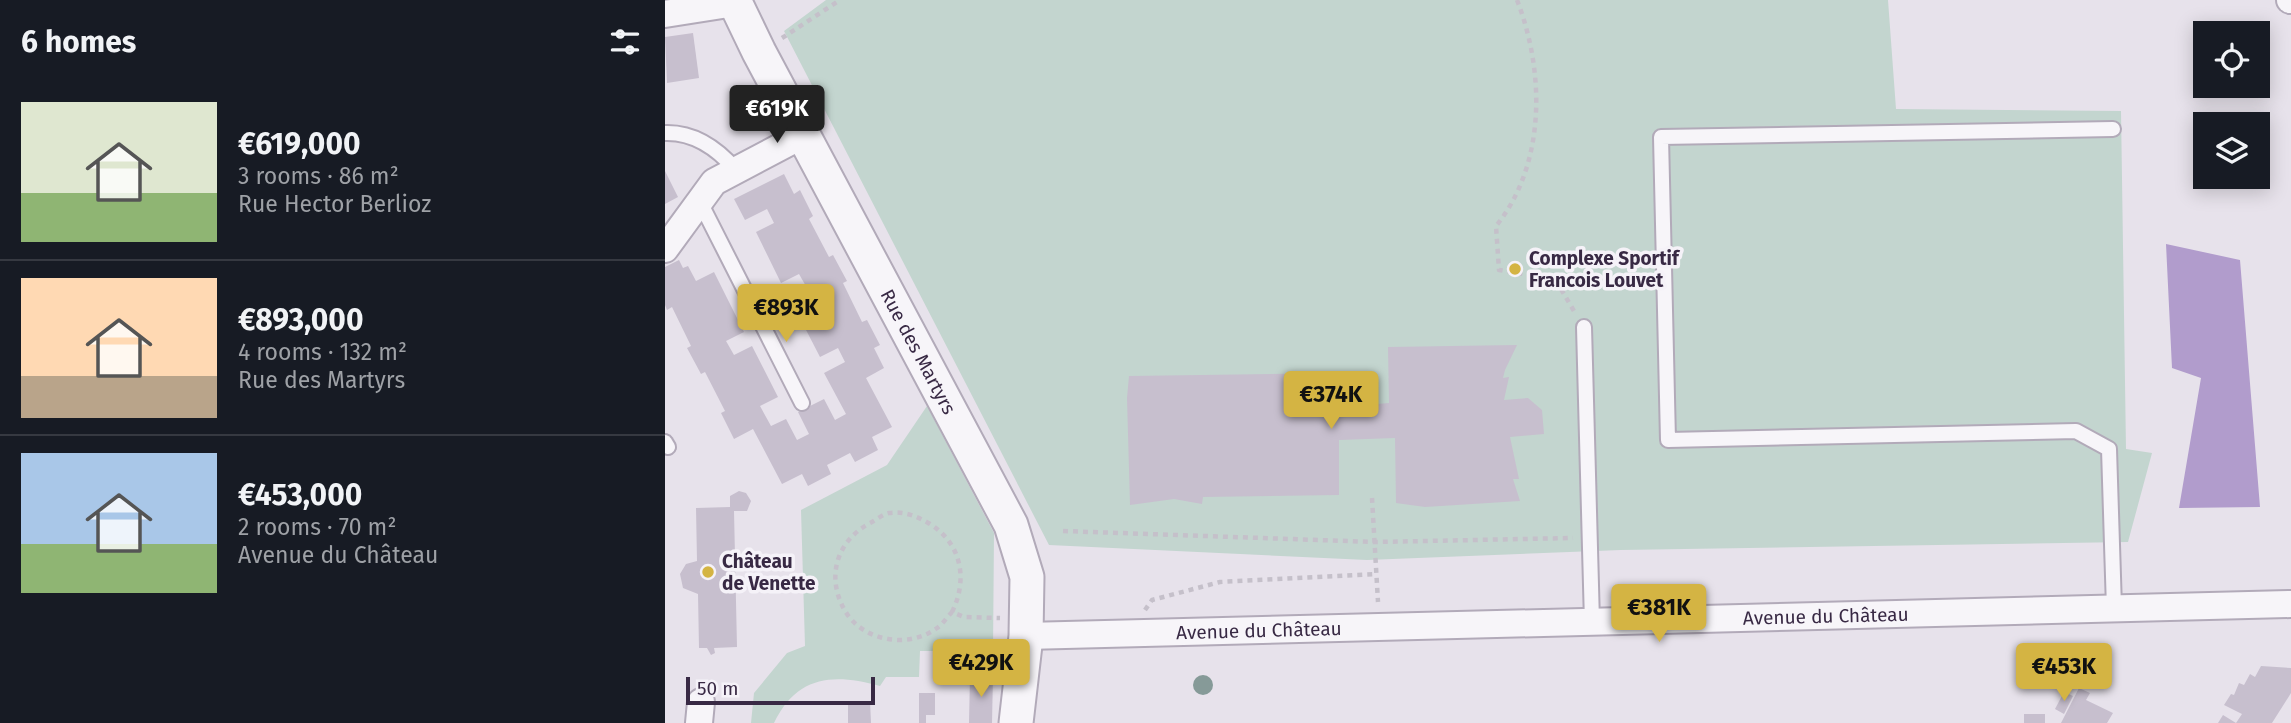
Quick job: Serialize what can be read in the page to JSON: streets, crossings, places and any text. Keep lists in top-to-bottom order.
{
  "streets": {
    "street": ["Rue des Martyrs", "Avenue du Château"]
  },
  "crossings": [
    ["Rue des Martyrs", "Avenue du Château"]
  ],
  "places": ["Complexe Sportif Francois Louvet", "Château de Venette"],
  "scale_bar": "50 m",
  "page": {
    "heading": "6 homes",
    "list": [
      {
        "name": "€619,000",
        "note": "3 rooms · 86 m² · Rue Hector Berlioz"
      },
      {
        "name": "€893,000",
        "note": "4 rooms · 132 m² · Rue des Martyrs"
      },
      {
        "name": "€453,000",
        "note": "2 rooms · 70 m² · Avenue du Château"
      }
    ],
    "price": [
      "€619K",
      "€893K",
      "€374K",
      "€381K",
      "€429K",
      "€453K"
    ],
    "scale": "50 m"
  }
}
